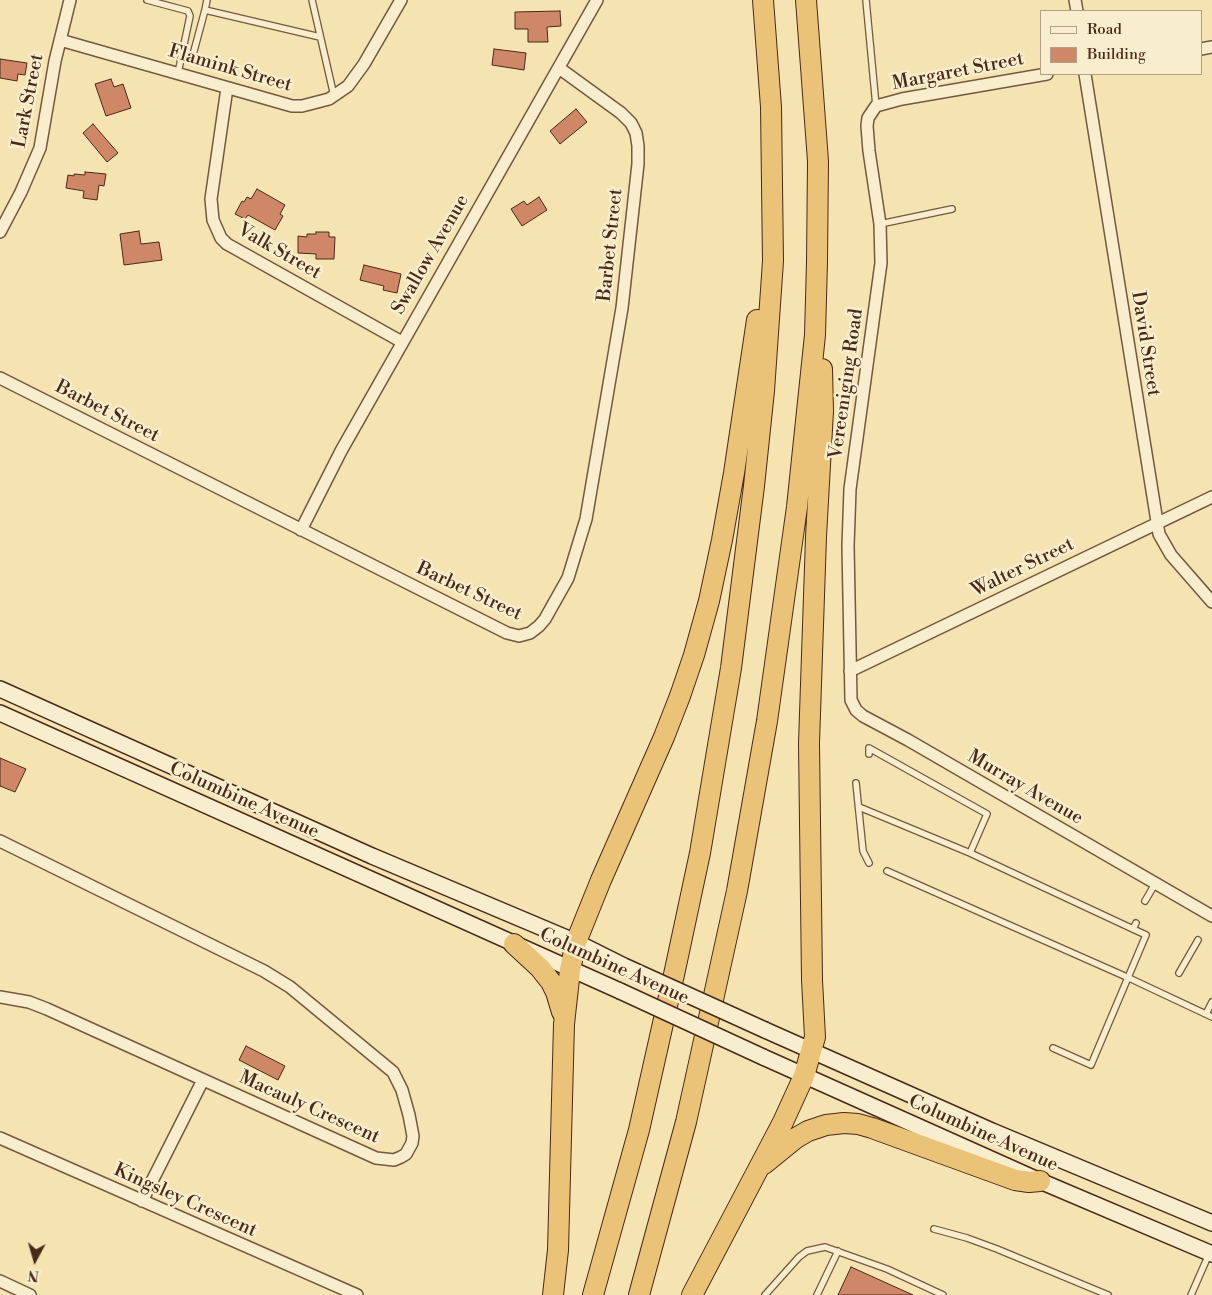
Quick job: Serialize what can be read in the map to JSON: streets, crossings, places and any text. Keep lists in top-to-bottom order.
{
  "streets": {
    "main road": ["Columbine Avenue"],
    "street": [
      "Flamink Street",
      "Margaret Street",
      "Lark Street",
      "Barbet Street",
      "Valk Street",
      "Swallow Avenue",
      "David Street",
      "Vereeniging Road",
      "Walter Street",
      "Murray Avenue",
      "Macauly Crescent",
      "Kingsley Crescent"
    ]
  },
  "crossings": [
    ["Flamink Street", "Lark Street"],
    ["Flamink Street", "Valk Street"],
    ["Margaret Street", "Vereeniging Road"],
    ["Barbet Street", "Swallow Avenue"],
    ["Valk Street", "Swallow Avenue"],
    ["David Street", "Walter Street"],
    ["Vereeniging Road", "Walter Street"],
    ["Vereeniging Road", "Murray Avenue"],
    ["Walter Street", "Murray Avenue"]
  ],
  "legend": ["Road", "Building"],
  "north": "bottom"
}
